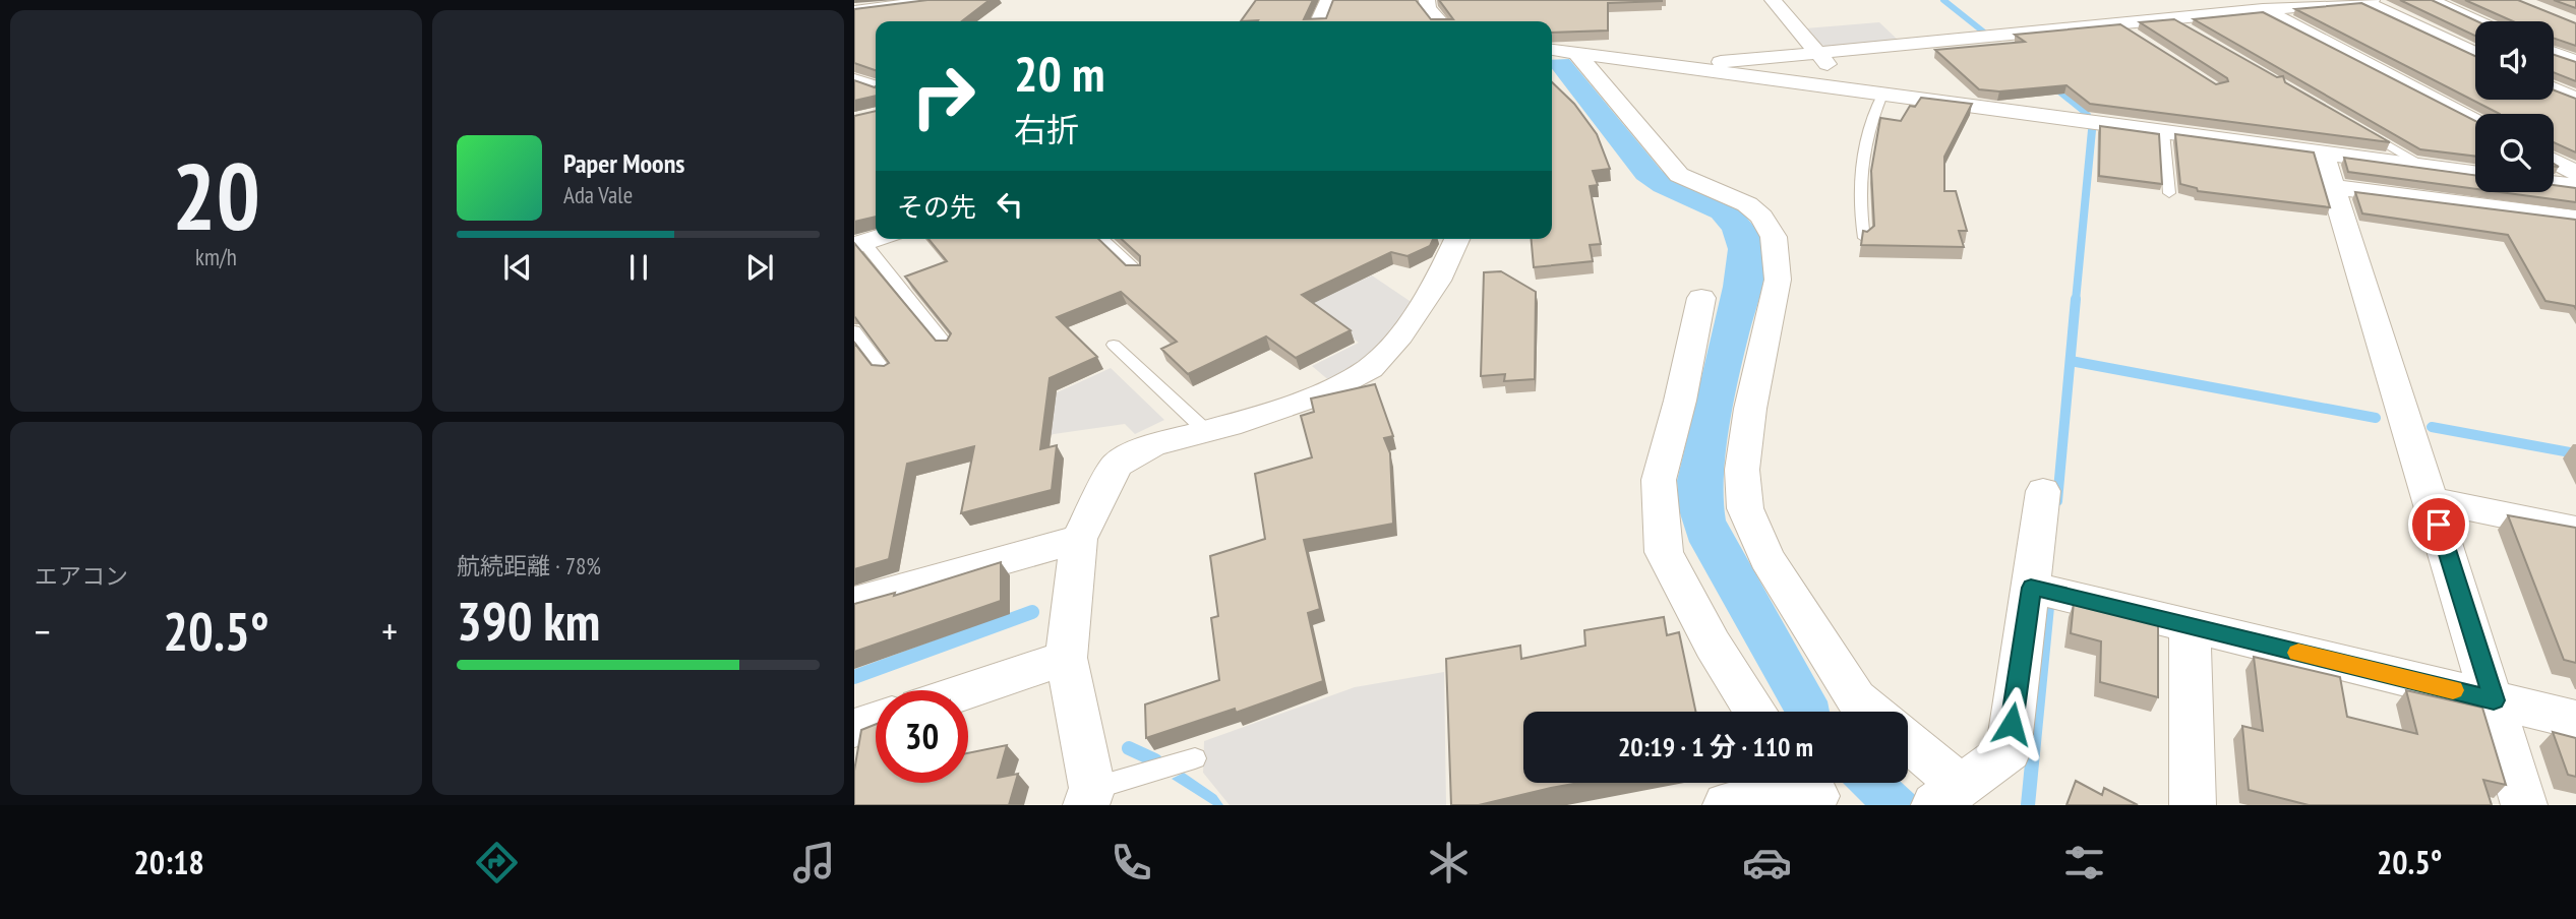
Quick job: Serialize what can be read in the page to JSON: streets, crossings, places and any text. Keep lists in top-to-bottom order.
{
  "page": {
    "tile": [
      ["20", "km/h"],
      "エアコン",
      ["航続距離 · 78%", "390 km"]
    ],
    "turn": ["20 m", "右折"],
    "song": ["Paper Moons", "Ada Vale"],
    "then": "その先",
    "heat": ["−", "20.5°", "+"],
    "limit": "30",
    "trip": "20:19 · 1 分 · 110 m",
    "tabs": ["20:18", "20.5°"]
  }
}
